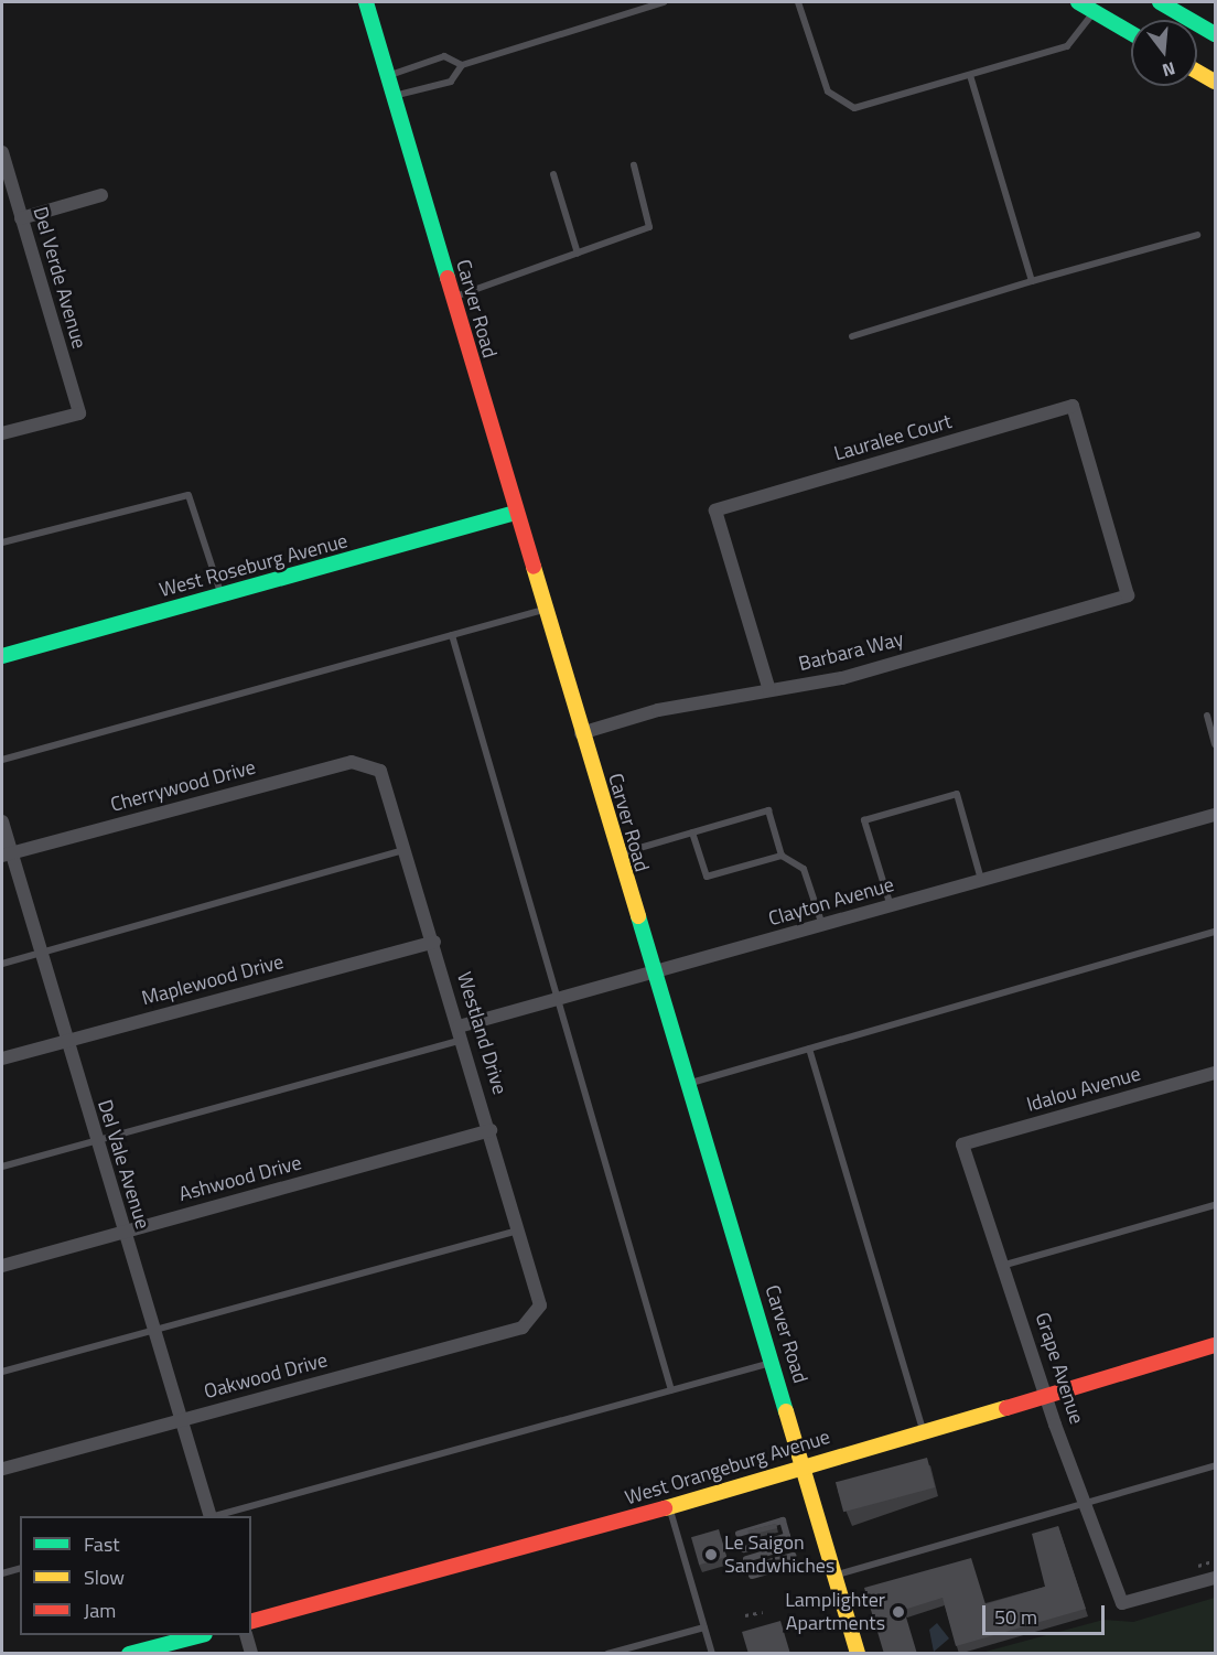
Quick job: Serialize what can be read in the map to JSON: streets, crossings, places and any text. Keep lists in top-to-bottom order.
{
  "streets": {
    "street": [
      "Del Verde Avenue",
      "Carver Road",
      "Lauralee Court",
      "West Roseburg Avenue",
      "Barbara Way",
      "Cherrywood Drive",
      "Clayton Avenue",
      "Maplewood Drive",
      "Westland Drive",
      "Idalou Avenue",
      "Del Vale Avenue",
      "Ashwood Drive",
      "Grape Avenue",
      "Oakwood Drive",
      "West Orangeburg Avenue"
    ]
  },
  "crossings": [
    ["Carver Road", "West Roseburg Avenue"],
    ["Carver Road", "Barbara Way"],
    ["Carver Road", "Clayton Avenue"],
    ["Carver Road", "West Orangeburg Avenue"],
    ["Lauralee Court", "Barbara Way"],
    ["Cherrywood Drive", "Westland Drive"],
    ["Cherrywood Drive", "Del Vale Avenue"],
    ["Clayton Avenue", "Westland Drive"],
    ["Maplewood Drive", "Westland Drive"],
    ["Maplewood Drive", "Del Vale Avenue"],
    ["Westland Drive", "Ashwood Drive"],
    ["Westland Drive", "Oakwood Drive"],
    ["Idalou Avenue", "Grape Avenue"],
    ["Del Vale Avenue", "Ashwood Drive"],
    ["Del Vale Avenue", "Oakwood Drive"],
    ["Grape Avenue", "West Orangeburg Avenue"]
  ],
  "places": ["Le Saigon Sandwhiches", "Lamplighter Apartments"],
  "legend": ["Fast", "Slow", "Jam"],
  "scale_bar": "50 m",
  "north": "bottom"
}
